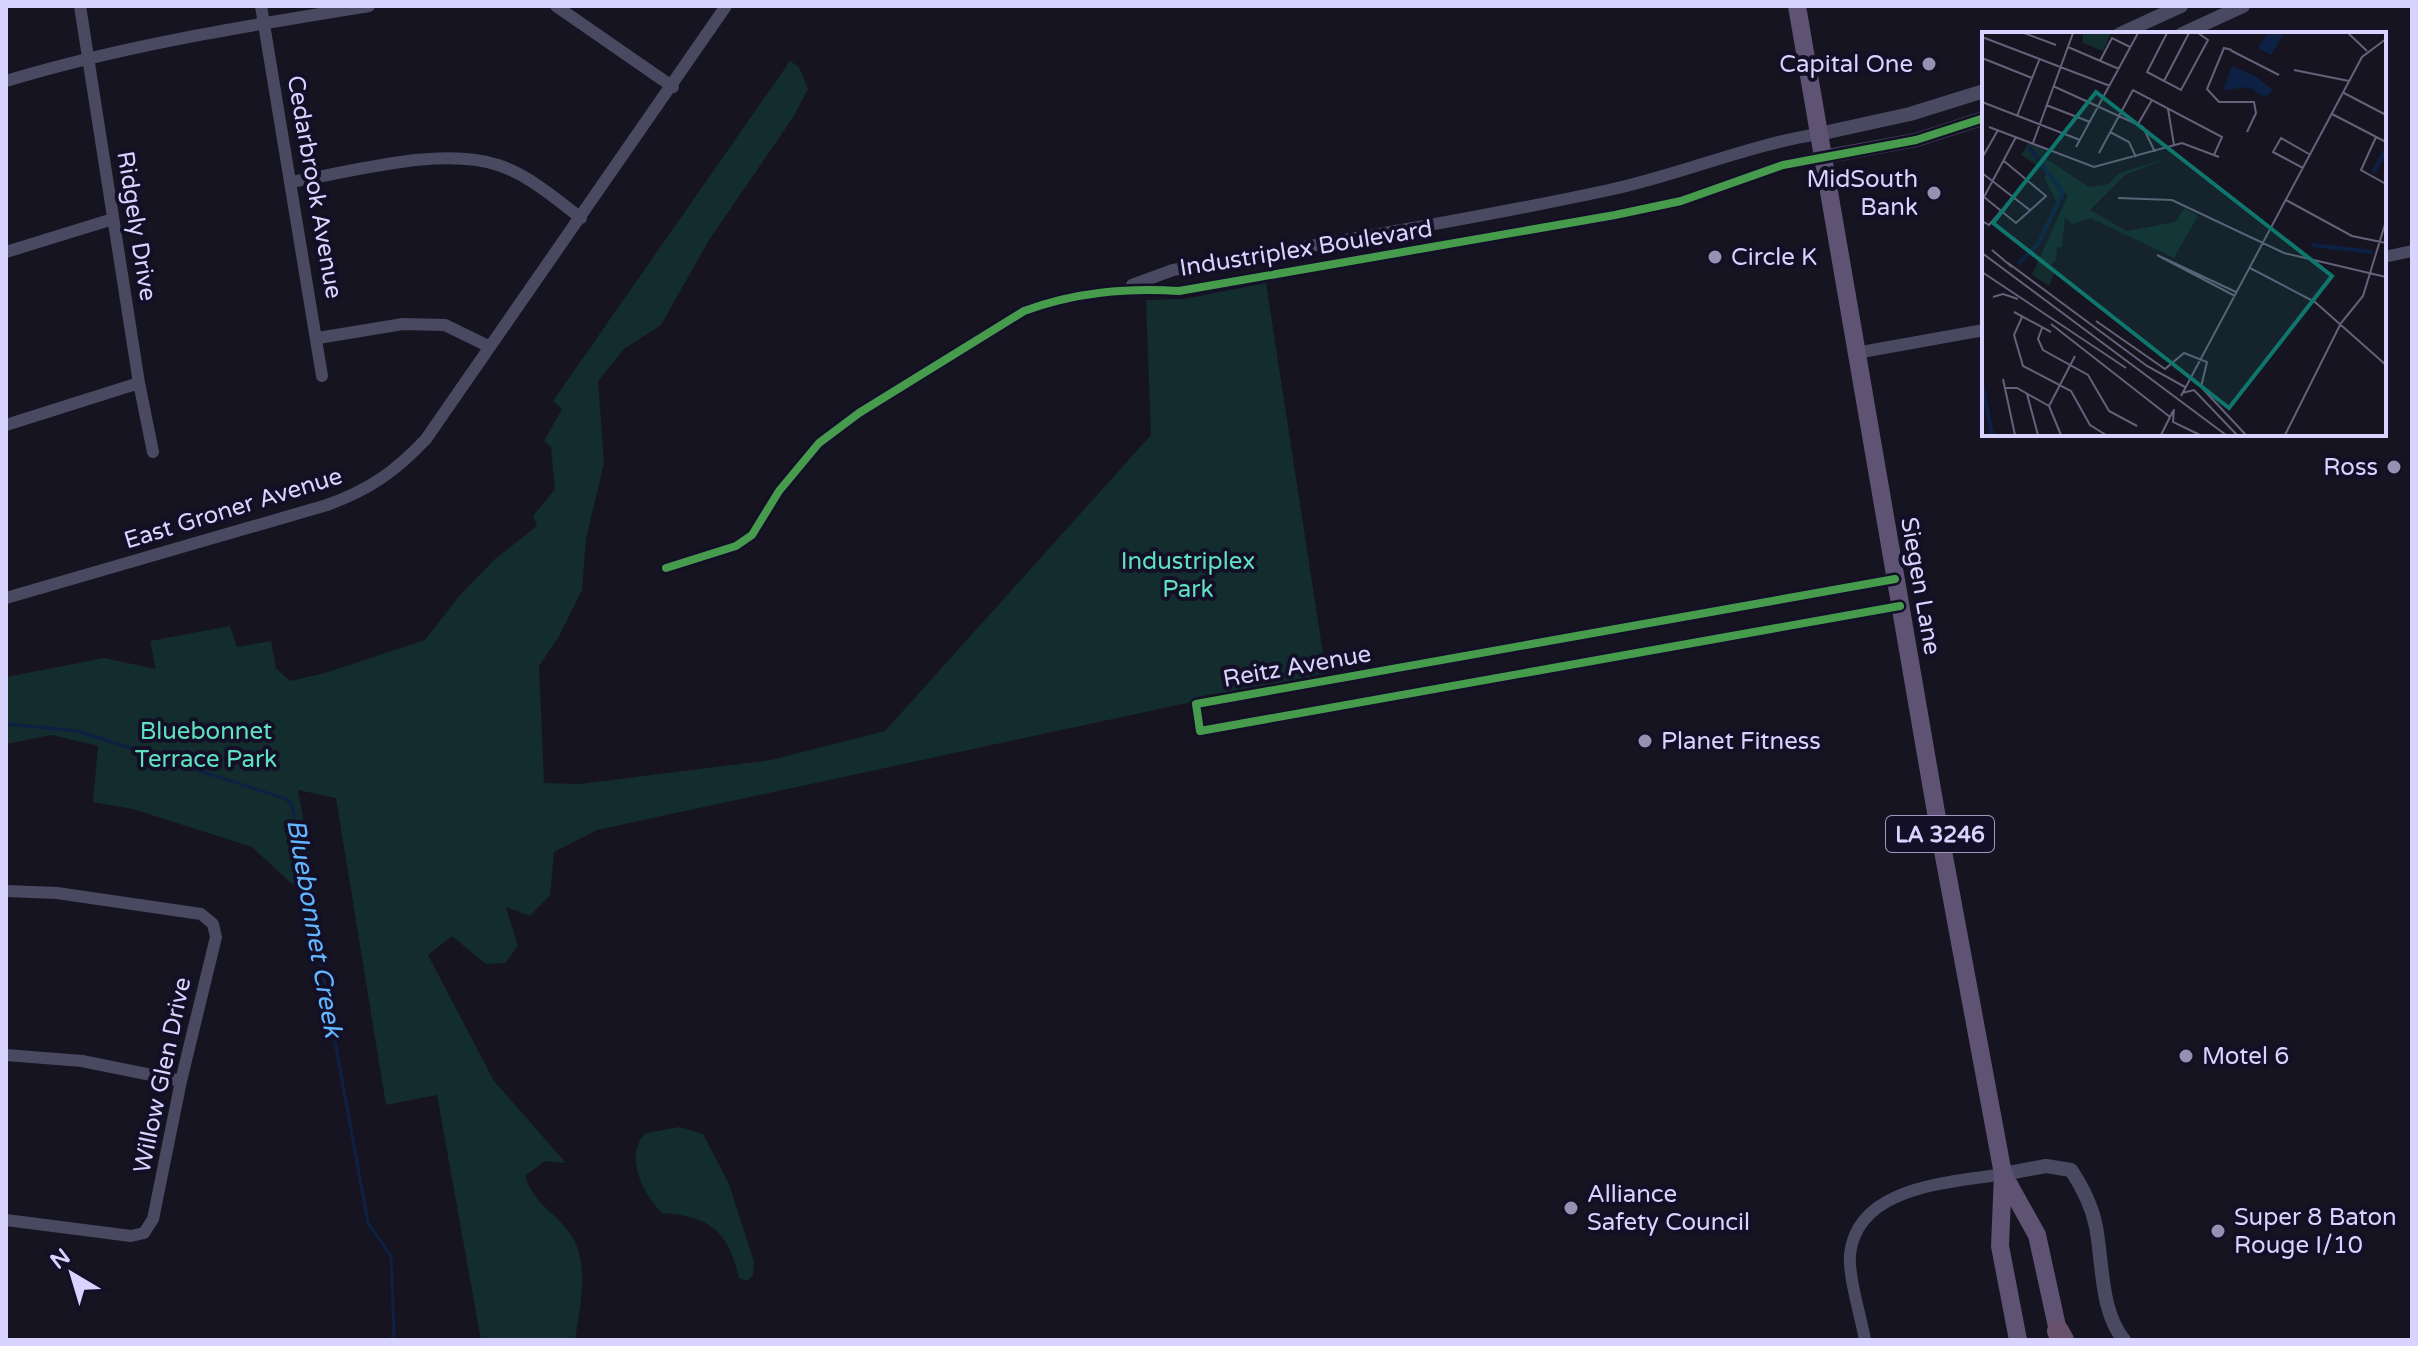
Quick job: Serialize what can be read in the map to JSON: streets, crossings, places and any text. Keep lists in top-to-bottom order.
{
  "streets": {
    "main road": ["Siegen Lane", "LA 3246"],
    "street": [
      "Cedarbrook Avenue",
      "Ridgely Drive",
      "Industriplex Boulevard",
      "East Groner Avenue",
      "Reitz Avenue",
      "Willow Glen Drive"
    ]
  },
  "crossings": [
    ["Industriplex Boulevard", "Siegen Lane"],
    ["Siegen Lane", "Reitz Avenue"]
  ],
  "water": ["Bluebonnet Creek"],
  "parks": ["Industriplex Park", "Bluebonnet Terrace Park"],
  "places": [
    "Capital One",
    "MidSouth Bank",
    "Circle K",
    "Ross",
    "Planet Fitness",
    "Motel 6",
    "Alliance Safety Council",
    "Super 8 Baton Rouge I/10"
  ],
  "north": "top left"
}
